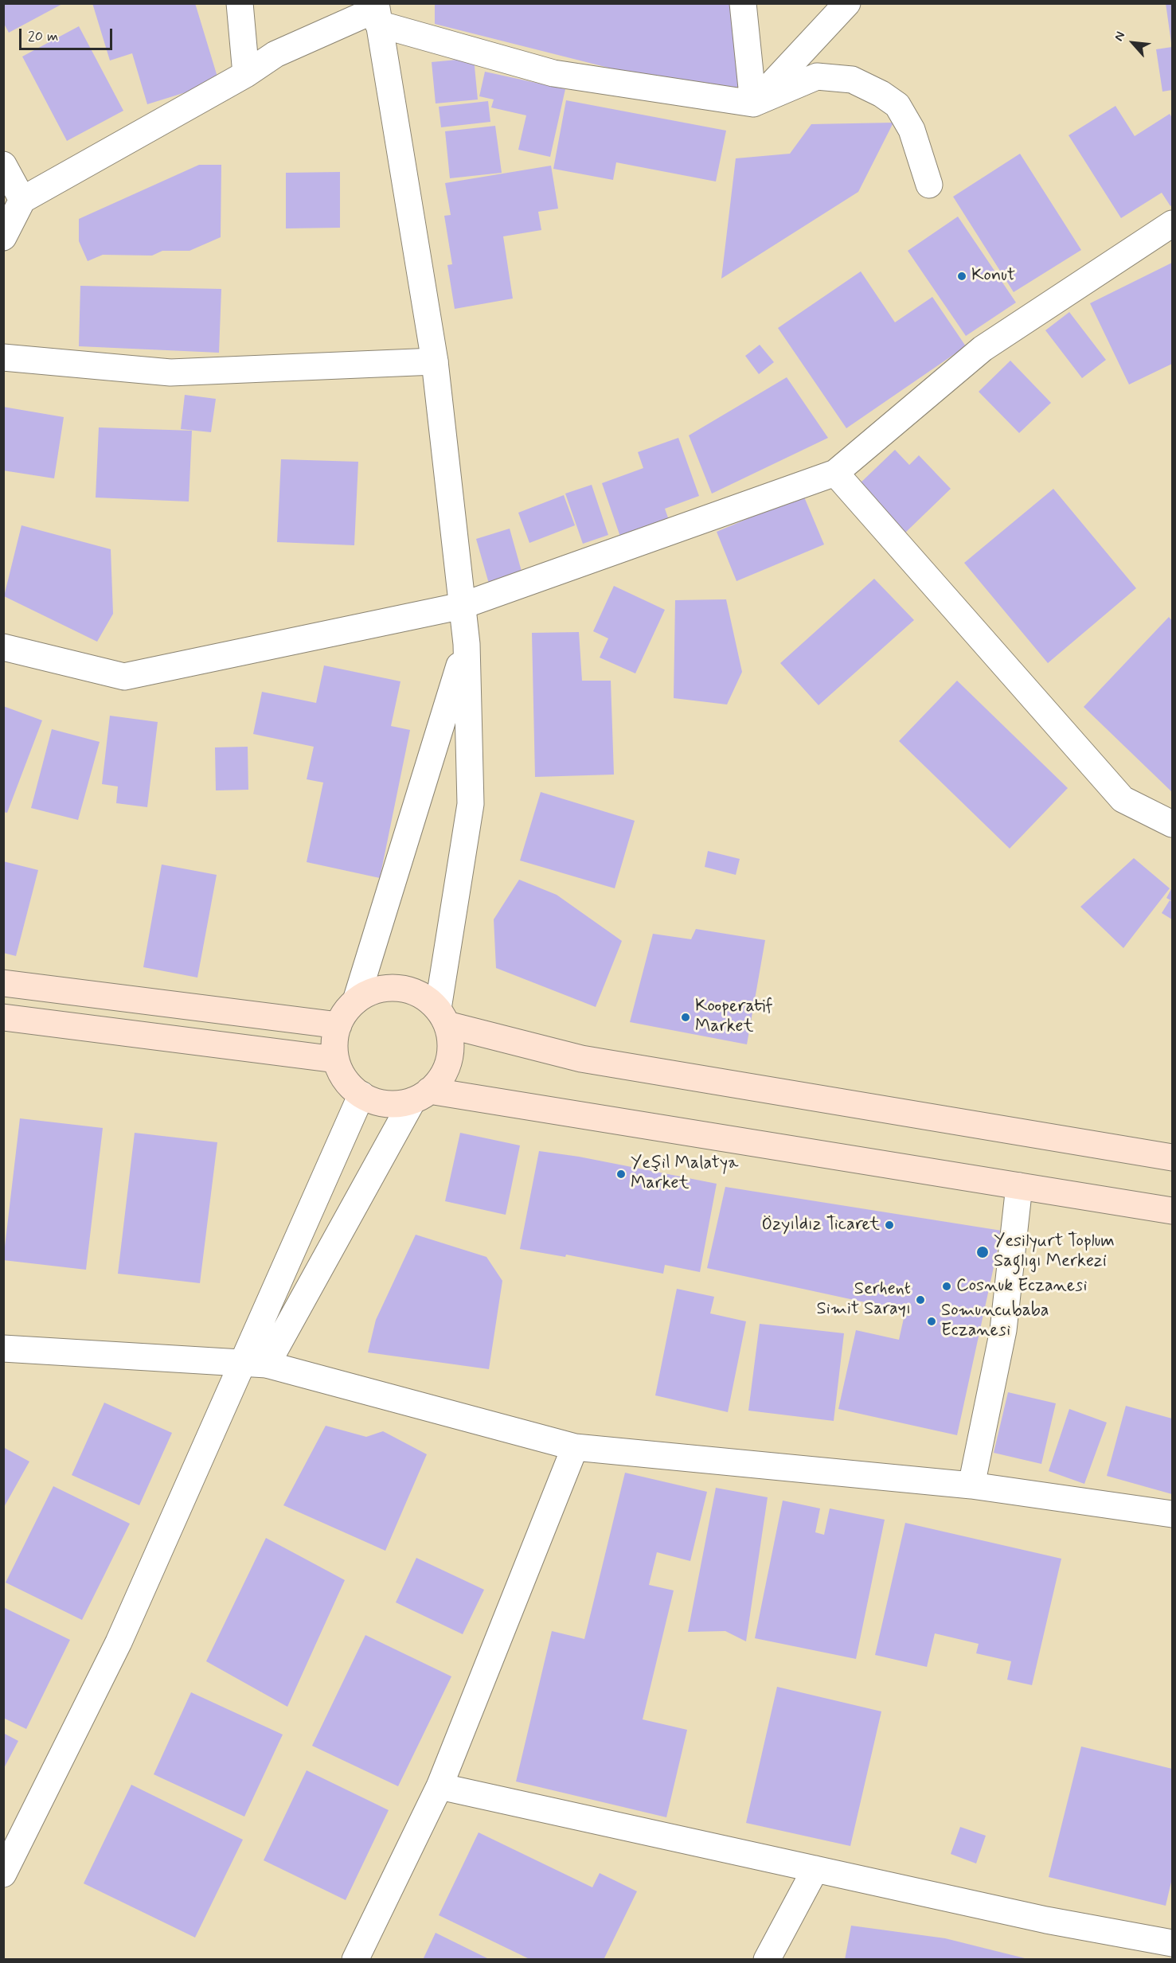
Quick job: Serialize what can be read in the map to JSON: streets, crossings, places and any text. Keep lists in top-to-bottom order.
{
  "places": [
    "Konut",
    "Kooperatif Market",
    "Yeşil Malatya Market",
    "Özyıldız Ticaret",
    "Yesilyurt Toplum Saglıgı Merkezi",
    "Cosnuk Eczanesi",
    "Serhent Simit Sarayı",
    "Somuncubaba Eczanesi"
  ],
  "scale_bar": "20 m",
  "north": "top left"
}
